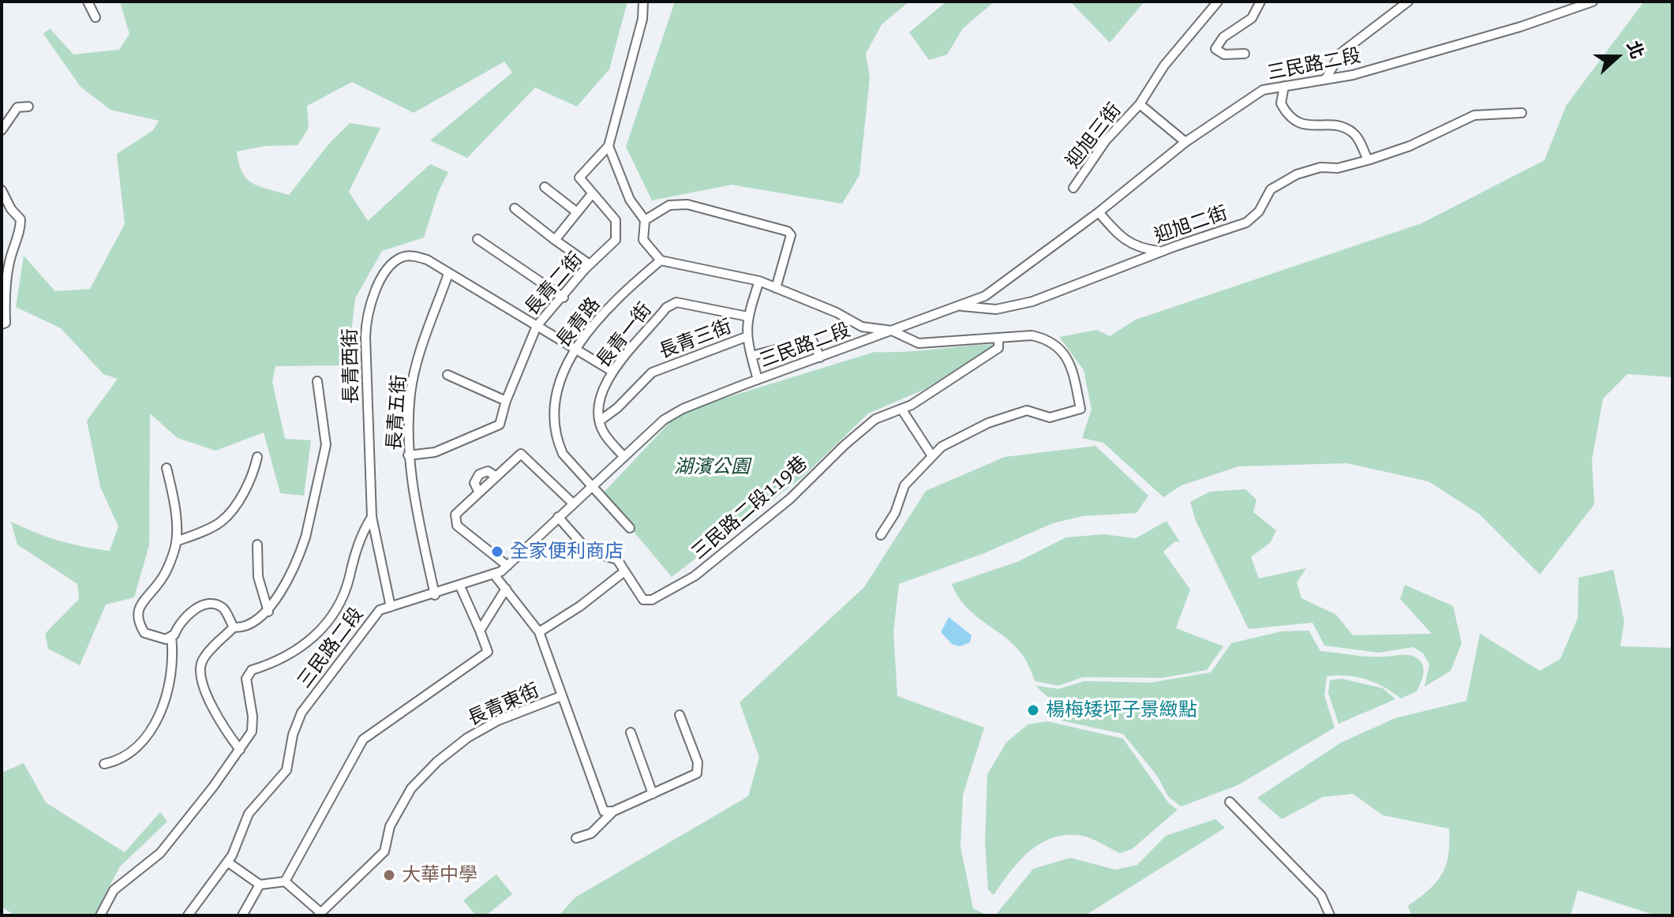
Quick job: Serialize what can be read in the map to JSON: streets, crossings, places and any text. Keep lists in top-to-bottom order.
{
  "streets": {
    "street": [
      "三民路二段",
      "迎旭三街",
      "迎旭二街",
      "長青二街",
      "長青路",
      "長青一街",
      "長青三街",
      "長青西街",
      "長青五街",
      "三民路二段119巷",
      "長青東街"
    ]
  },
  "crossings": [
    ["三民路二段", "迎旭三街"],
    ["三民路二段", "迎旭二街"],
    ["三民路二段", "長青路"],
    ["三民路二段", "長青西街"],
    ["三民路二段", "長青五街"],
    ["三民路二段", "三民路二段119巷"],
    ["三民路二段", "長青東街"],
    ["長青二街", "長青西街"],
    ["長青二街", "長青五街"],
    ["長青路", "長青西街"],
    ["長青一街", "長青三街"],
    ["長青一街", "長青西街"],
    ["長青西街", "長青五街"]
  ],
  "parks": ["湖濱公園"],
  "places": ["全家便利商店", "楊梅矮坪子景緻點", "大華中學"],
  "north": "right"
}
